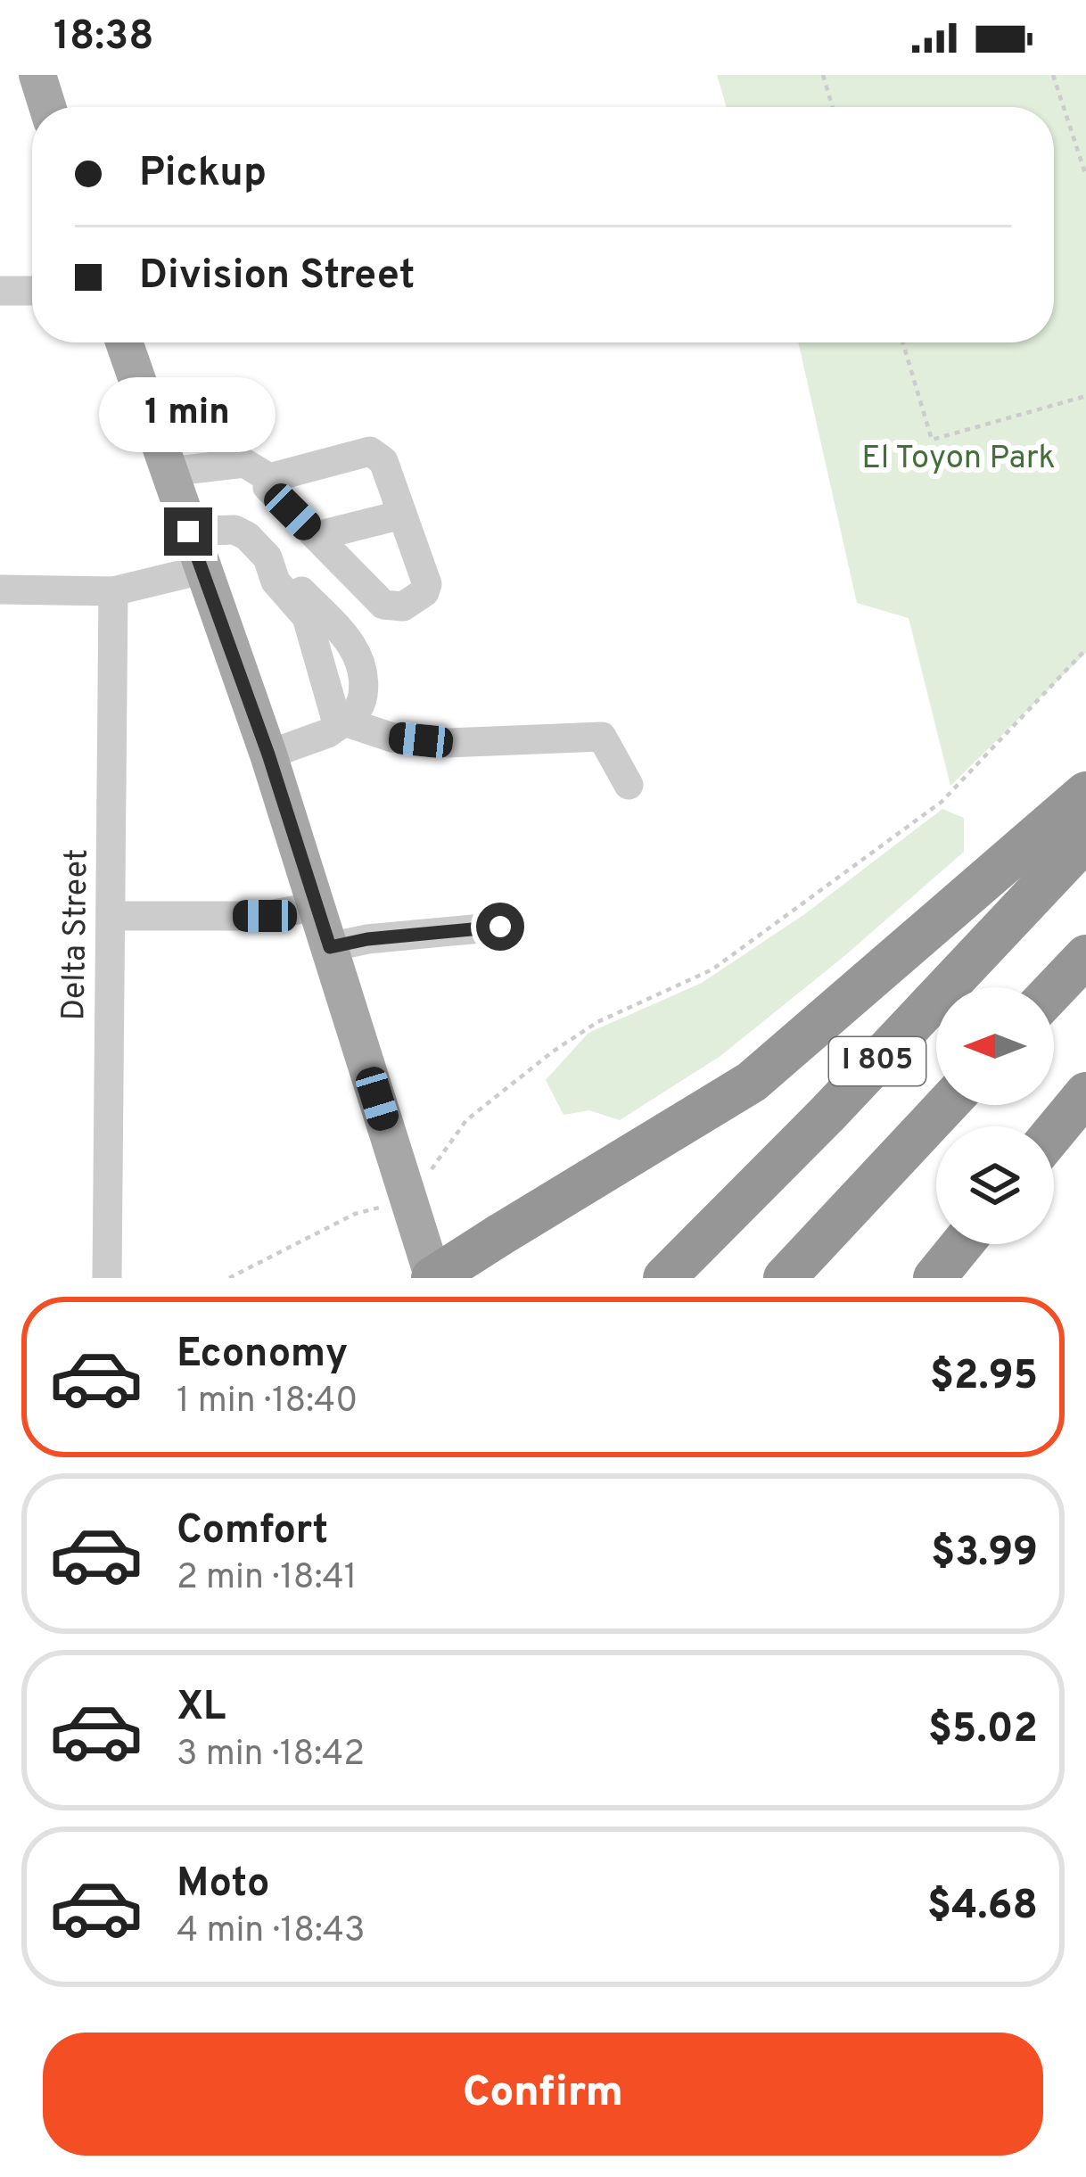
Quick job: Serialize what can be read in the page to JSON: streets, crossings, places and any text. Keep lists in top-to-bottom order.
{
  "streets": {
    "highway": ["I 805"],
    "street": ["Delta Street"]
  },
  "parks": ["El Toyon Park"],
  "north": "left",
  "page": {
    "status": "18:38",
    "banner": ["Pickup", "Division Street"],
    "bubble": "1 min",
    "list": [
      {
        "name": "Economy",
        "note": "1 min · 18:40",
        "value": "$2.95"
      },
      {
        "name": "Comfort",
        "note": "2 min · 18:41",
        "value": "$3.99"
      },
      {
        "name": "XL",
        "note": "3 min · 18:42",
        "value": "$5.02"
      },
      {
        "name": "Moto",
        "note": "4 min · 18:43",
        "value": "$4.68"
      }
    ],
    "buttons": "Confirm"
  }
}
